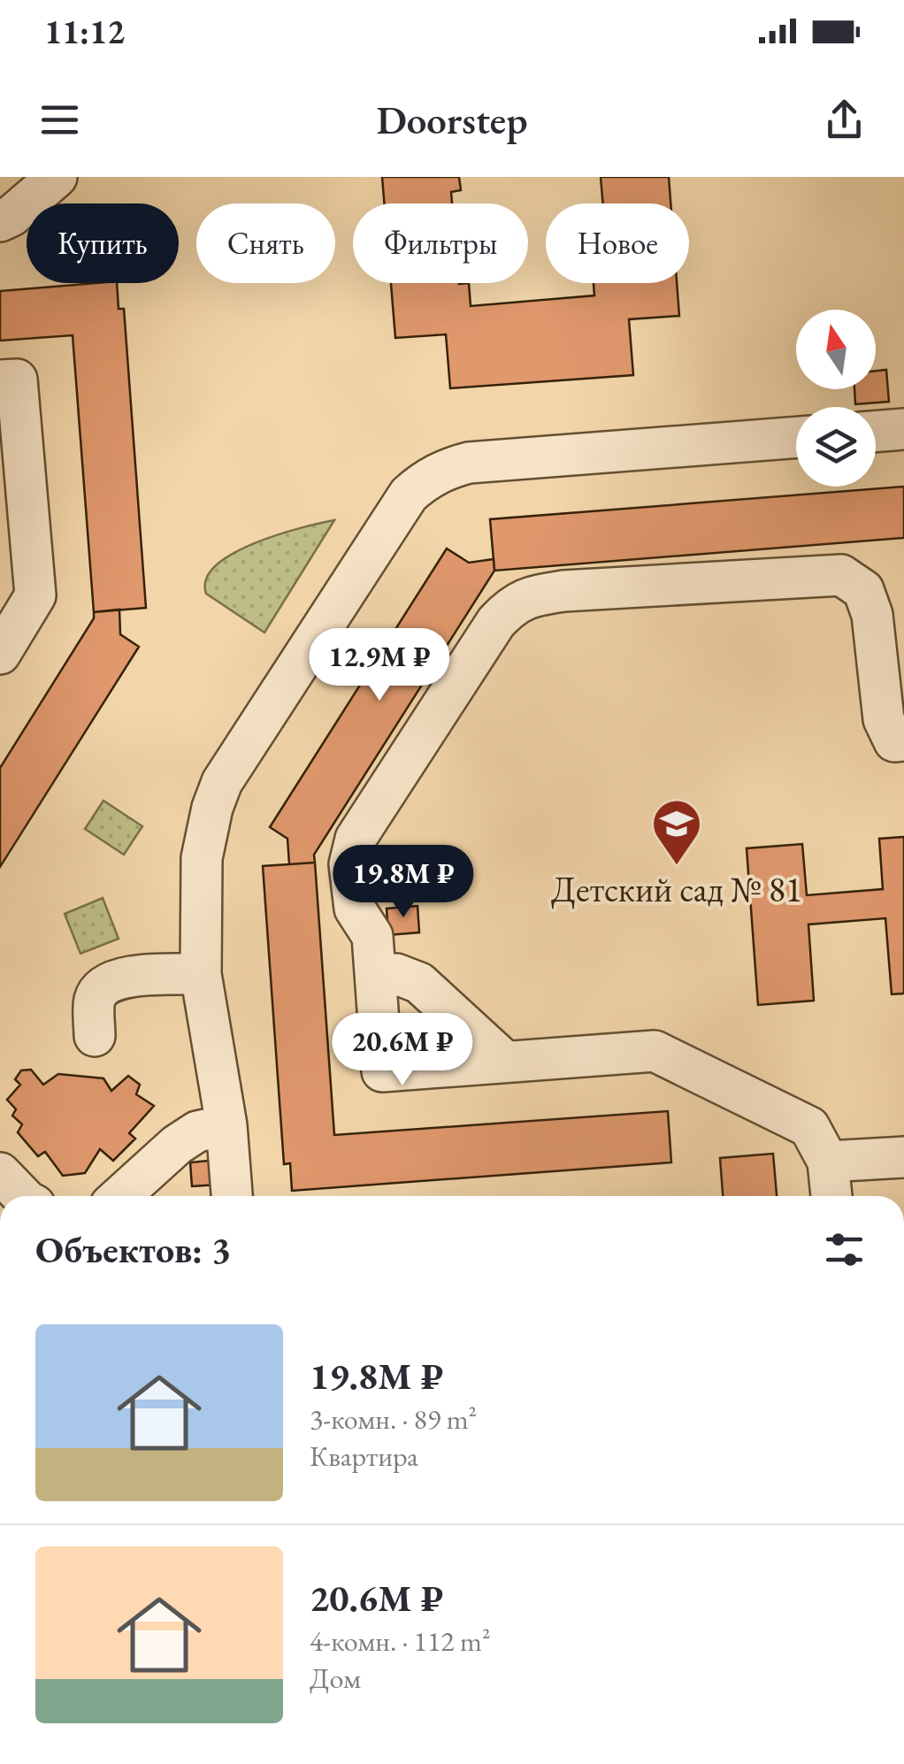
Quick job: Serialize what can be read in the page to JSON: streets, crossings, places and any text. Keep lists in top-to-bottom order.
{
  "places": {
    "school or university": ["Детский сад № 81"]
  },
  "north": "top",
  "page": {
    "status": "11:12",
    "header": "Doorstep",
    "chip": [
      "Купить",
      "Снять",
      "Фильтры",
      "Новое"
    ],
    "price": ["12.9M ₽", "19.8M ₽", "20.6M ₽"],
    "heading": "Объектов: 3",
    "list": [
      {
        "name": "19.8M ₽",
        "note": "3-комн. · 89 m² · Квартира"
      },
      {
        "name": "20.6M ₽",
        "note": "4-комн. · 112 m² · Дом"
      }
    ]
  }
}
